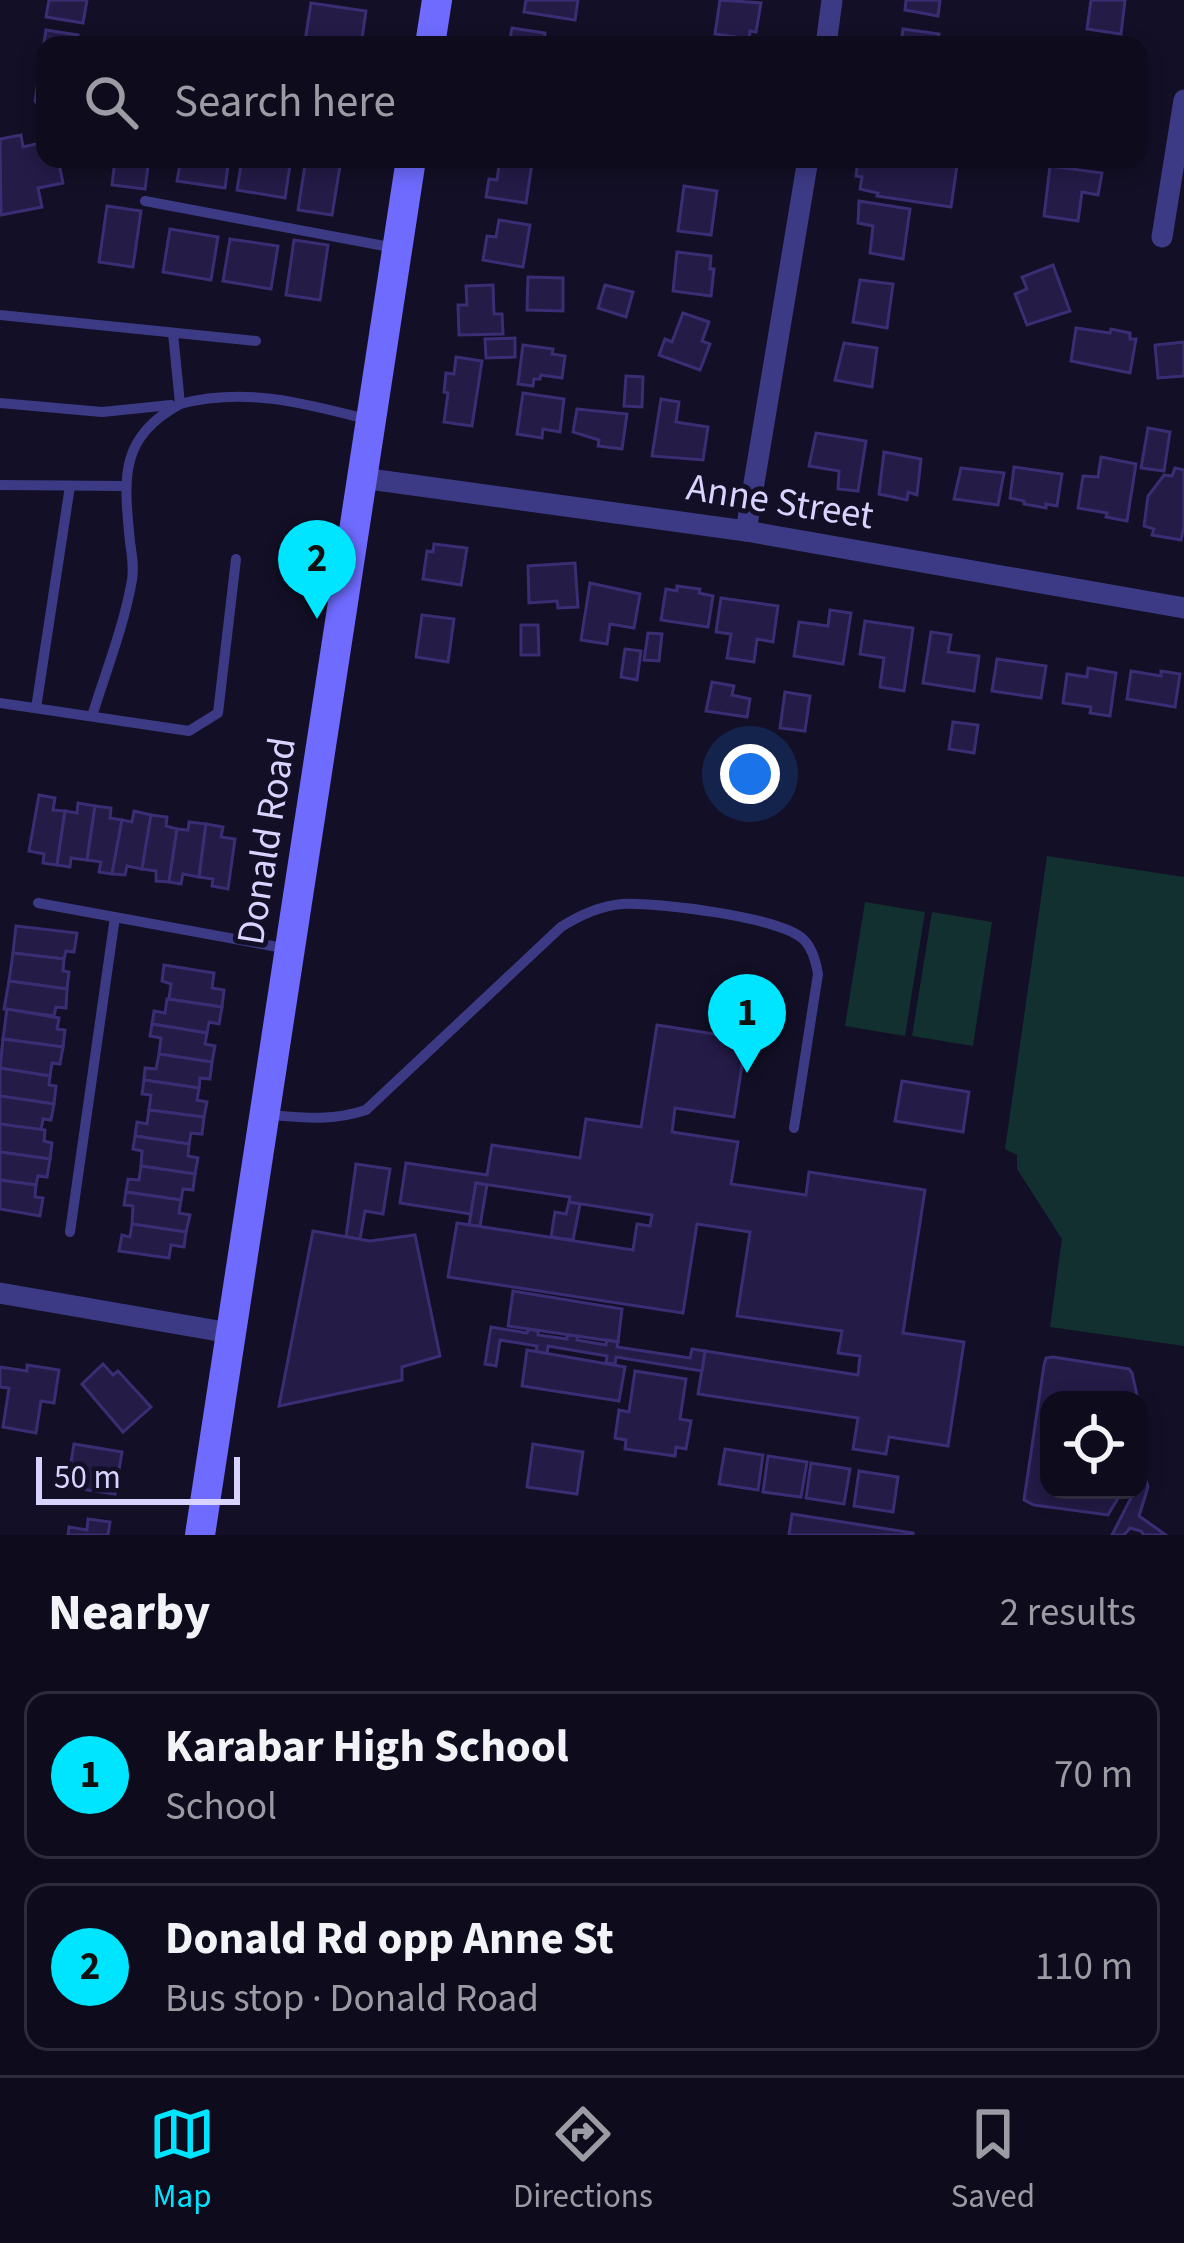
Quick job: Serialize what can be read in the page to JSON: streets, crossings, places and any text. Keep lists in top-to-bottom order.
{
  "streets": {
    "street": ["Anne Street", "Donald Road"]
  },
  "crossings": [
    ["Anne Street", "Donald Road"]
  ],
  "scale_bar": "50 m",
  "page": {
    "search": "Search here",
    "pins": ["2", "1"],
    "scale": "50 m",
    "heading": ["Nearby", "2 results"],
    "list": [
      {
        "mark": "1",
        "name": "Karabar High School",
        "note": "School",
        "value": "70 m"
      },
      {
        "mark": "2",
        "name": "Donald Rd opp Anne St",
        "note": "Bus stop · Donald Road",
        "value": "110 m"
      }
    ],
    "nav": ["Map", "Directions", "Saved"]
  }
}
